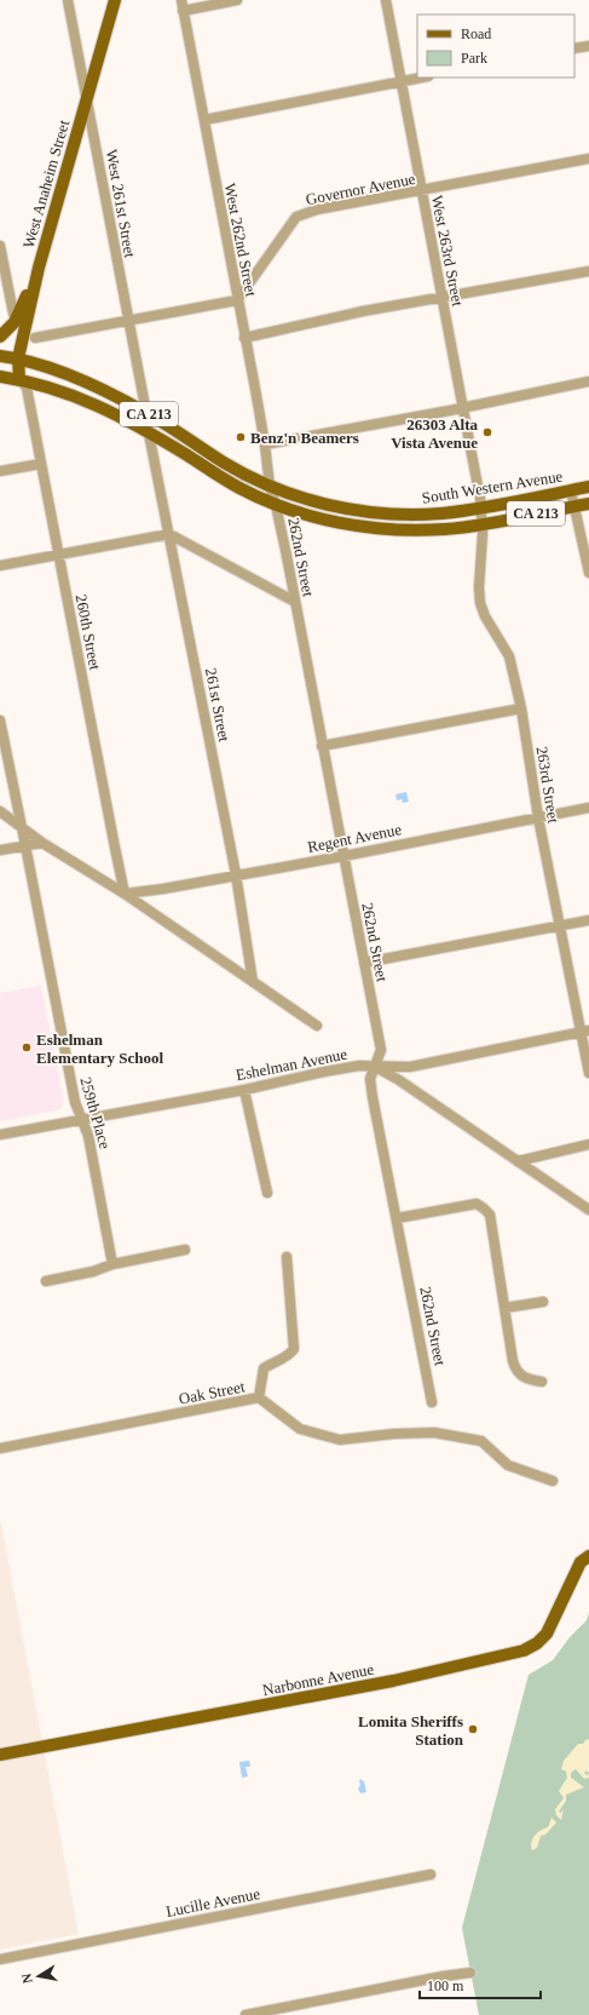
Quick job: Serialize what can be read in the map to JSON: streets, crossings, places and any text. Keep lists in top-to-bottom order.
{
  "streets": {
    "main road": [
      "West Anaheim Street",
      "CA 213",
      "South Western Avenue",
      "Narbonne Avenue"
    ],
    "street": [
      "Governor Avenue",
      "West 261st Street",
      "West 262nd Street",
      "West 263rd Street",
      "262nd Street",
      "260th Street",
      "261st Street",
      "263rd Street",
      "Regent Avenue",
      "Eshelman Avenue",
      "259th Place",
      "Oak Street",
      "Lucille Avenue"
    ]
  },
  "crossings": [
    ["West Anaheim Street", "West 261st Street"],
    ["West Anaheim Street", "South Western Avenue"],
    ["West Anaheim Street", "260th Street"],
    ["Governor Avenue", "West 262nd Street"],
    ["Governor Avenue", "West 263rd Street"],
    ["West 261st Street", "South Western Avenue"],
    ["West 262nd Street", "South Western Avenue"],
    ["West 262nd Street", "262nd Street"],
    ["West 263rd Street", "South Western Avenue"],
    ["West 263rd Street", "263rd Street"],
    ["South Western Avenue", "262nd Street"],
    ["South Western Avenue", "260th Street"],
    ["South Western Avenue", "261st Street"],
    ["South Western Avenue", "263rd Street"],
    ["262nd Street", "Regent Avenue"],
    ["262nd Street", "Eshelman Avenue"],
    ["260th Street", "Regent Avenue"],
    ["261st Street", "Regent Avenue"],
    ["263rd Street", "Regent Avenue"],
    ["263rd Street", "Eshelman Avenue"],
    ["Eshelman Avenue", "259th Place"]
  ],
  "places": [
    "26303 Alta Vista Avenue",
    "Benz'n Beamers",
    "Eshelman Elementary School",
    "Lomita Sheriffs Station"
  ],
  "legend": ["Road", "Park"],
  "scale_bar": "100 m",
  "north": "left"
}
